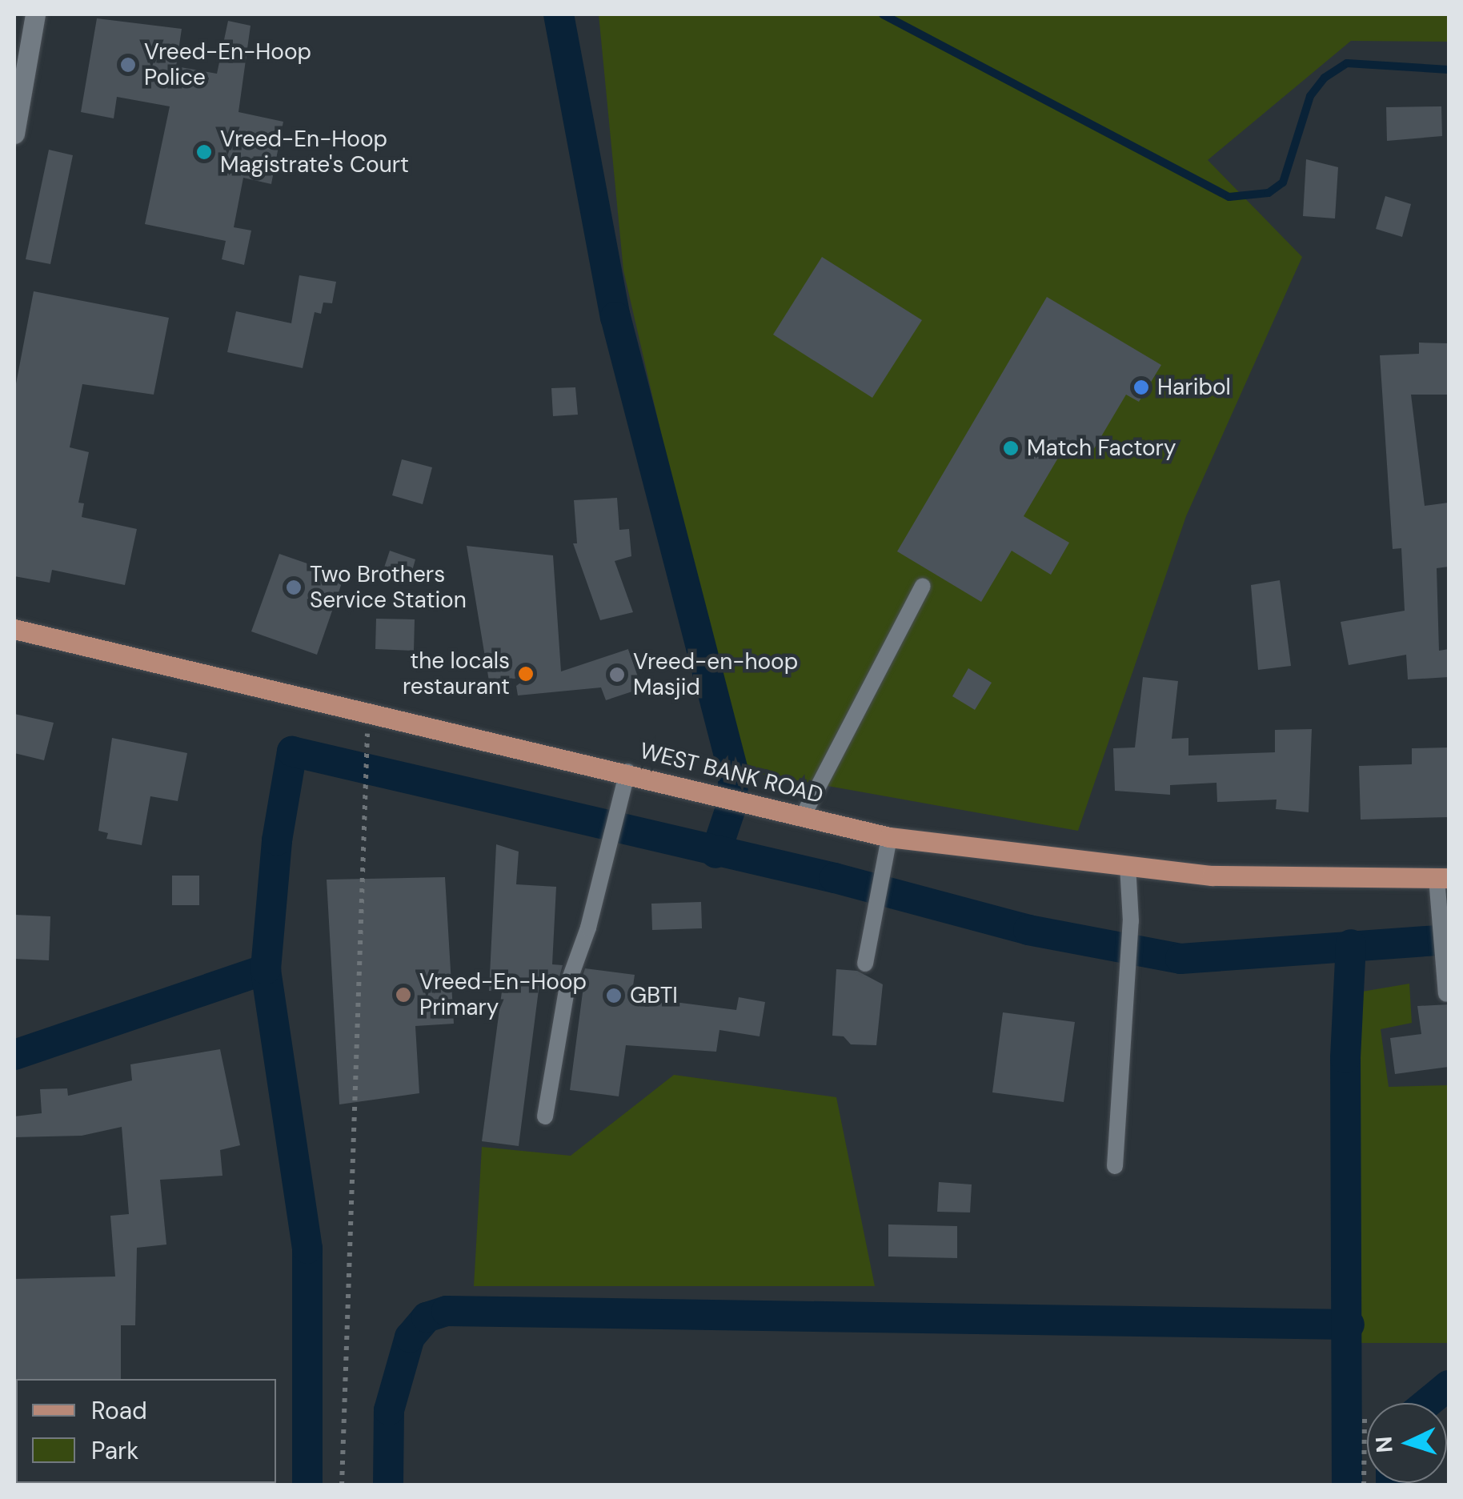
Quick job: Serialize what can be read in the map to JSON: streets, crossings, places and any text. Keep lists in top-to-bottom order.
{
  "streets": {
    "main road": ["WEST BANK ROAD"]
  },
  "places": [
    "Vreed-En-Hoop Police",
    "Vreed-En-Hoop Magistrate's Court",
    "Haribol",
    "Match Factory",
    "Two Brothers Service Station",
    "the locals restaurant",
    "Vreed-en-hoop Masjid",
    "Vreed-En-Hoop Primary",
    "GBTI"
  ],
  "legend": ["Road", "Park"],
  "north": "left"
}
